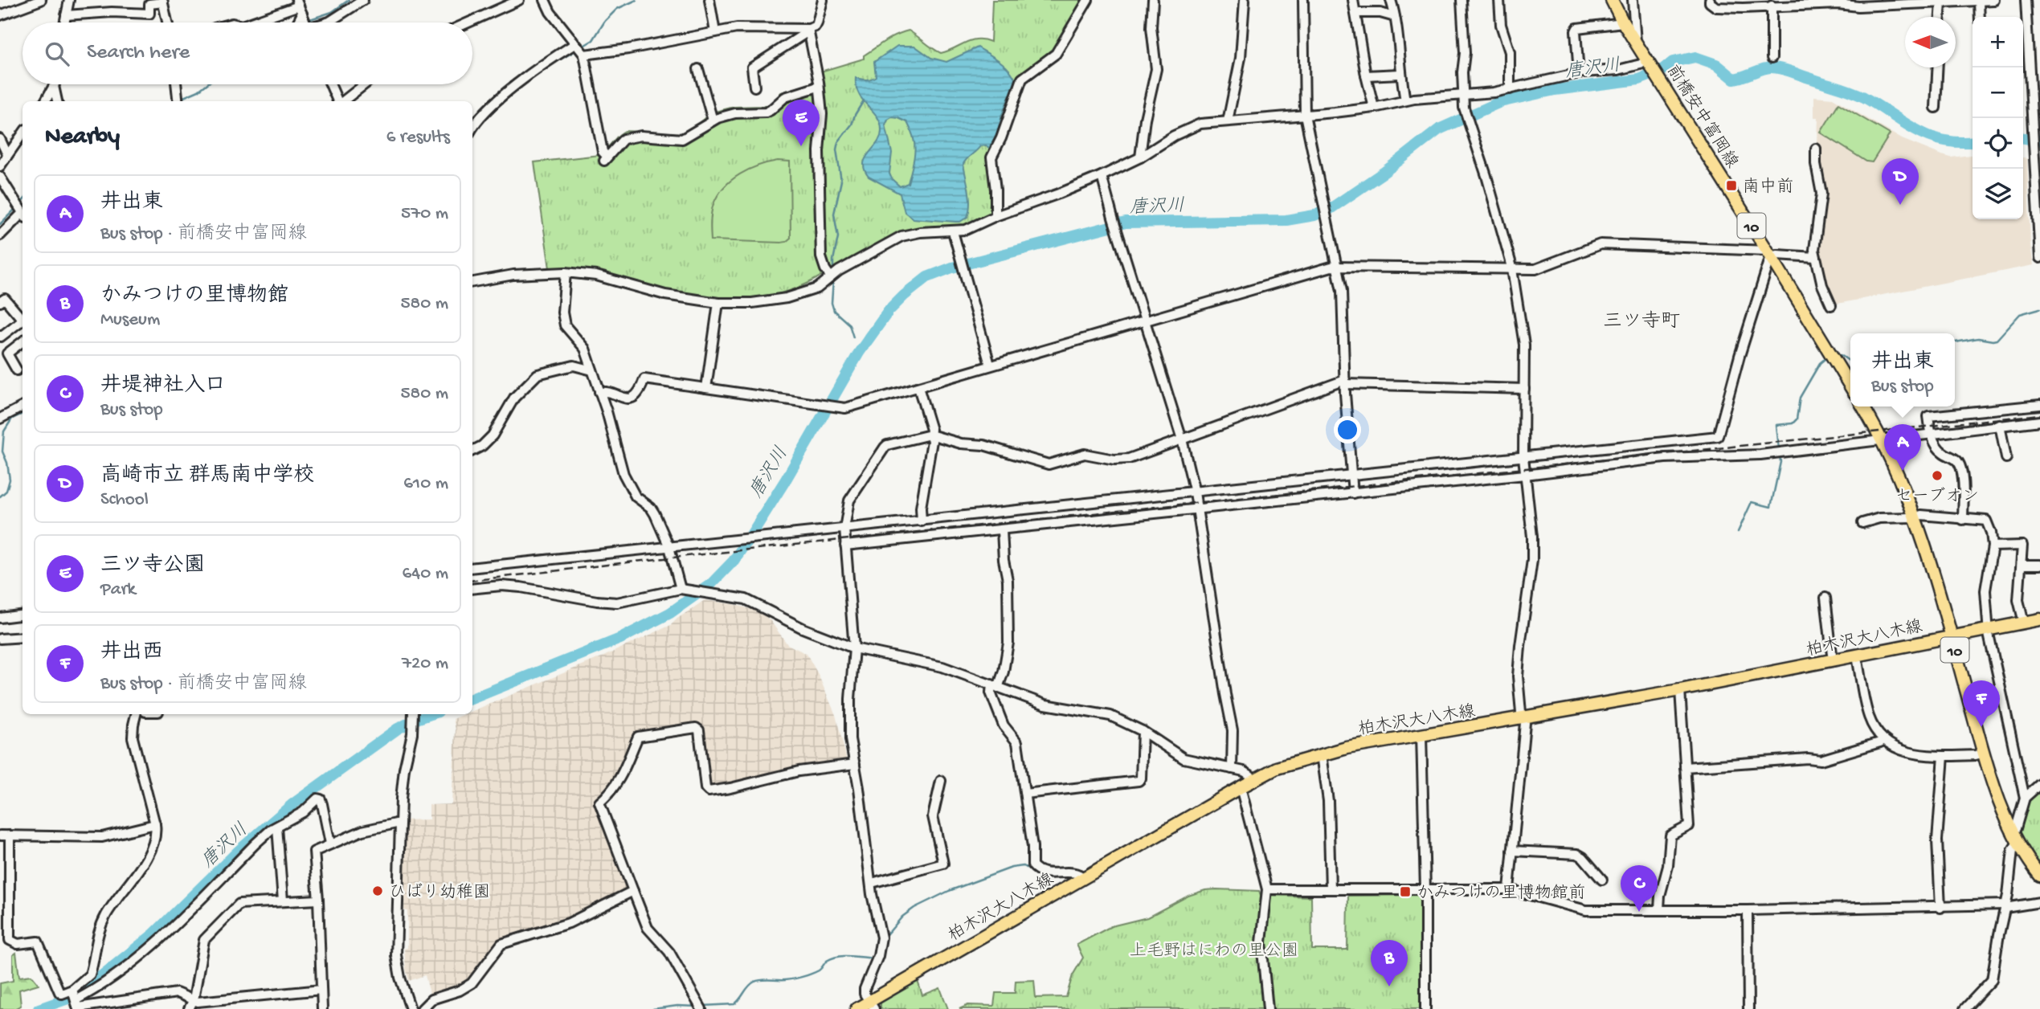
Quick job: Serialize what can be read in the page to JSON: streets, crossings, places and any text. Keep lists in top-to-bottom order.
{
  "streets": {
    "main road": ["前橋安中富岡線", "10", "柏木沢大八木線"]
  },
  "crossings": [
    ["10", "柏木沢大八木線"]
  ],
  "districts": ["三ツ寺町"],
  "water": ["唐沢川"],
  "parks": ["上毛野はにわの里公園"],
  "places": {
    "transit": ["南中前", "かみつけの里博物館前"],
    "other": ["セーブオン", "ひばり幼稚園"]
  },
  "north": "left",
  "page": {
    "map_buttons": ["+", "−"],
    "search": "Search here",
    "pins": [
      "E",
      "D",
      "A",
      "F",
      "C",
      "B"
    ],
    "heading": ["Nearby", "6 results"],
    "list": [
      {
        "mark": "A",
        "name": "井出東",
        "note": "Bus stop · 前橋安中富岡線",
        "value": "570 m"
      },
      {
        "mark": "B",
        "name": "かみつけの里博物館",
        "note": "Museum",
        "value": "580 m"
      },
      {
        "mark": "C",
        "name": "井堤神社入口",
        "note": "Bus stop",
        "value": "580 m"
      },
      {
        "mark": "D",
        "name": "高崎市立 群馬南中学校",
        "note": "School",
        "value": "610 m"
      },
      {
        "mark": "E",
        "name": "三ツ寺公園",
        "note": "Park",
        "value": "640 m"
      },
      {
        "mark": "F",
        "name": "井出西",
        "note": "Bus stop · 前橋安中富岡線",
        "value": "720 m"
      }
    ],
    "popup": ["井出東", "Bus stop"]
  }
}
